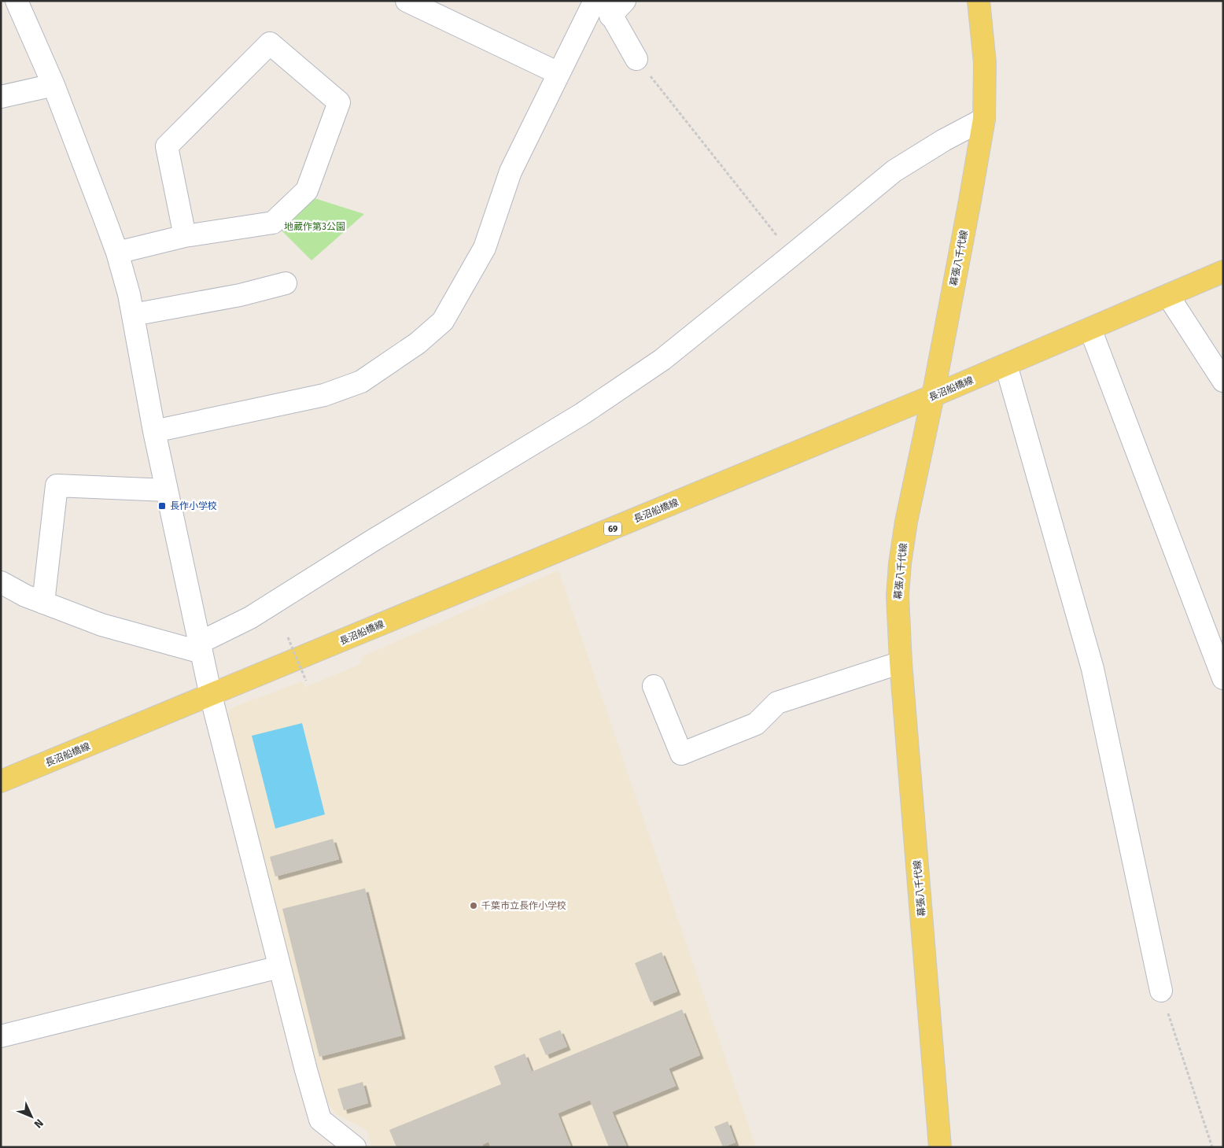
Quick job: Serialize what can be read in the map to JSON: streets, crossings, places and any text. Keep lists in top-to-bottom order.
{
  "streets": {
    "main road": ["幕張八千代線", "長沼船橋線", "69"]
  },
  "crossings": [
    ["幕張八千代線", "長沼船橋線"]
  ],
  "parks": ["地蔵作第3公園"],
  "places": {
    "transit": ["長作小学校"],
    "other": ["千葉市立長作小学校"]
  },
  "north": "bottom right"
}
